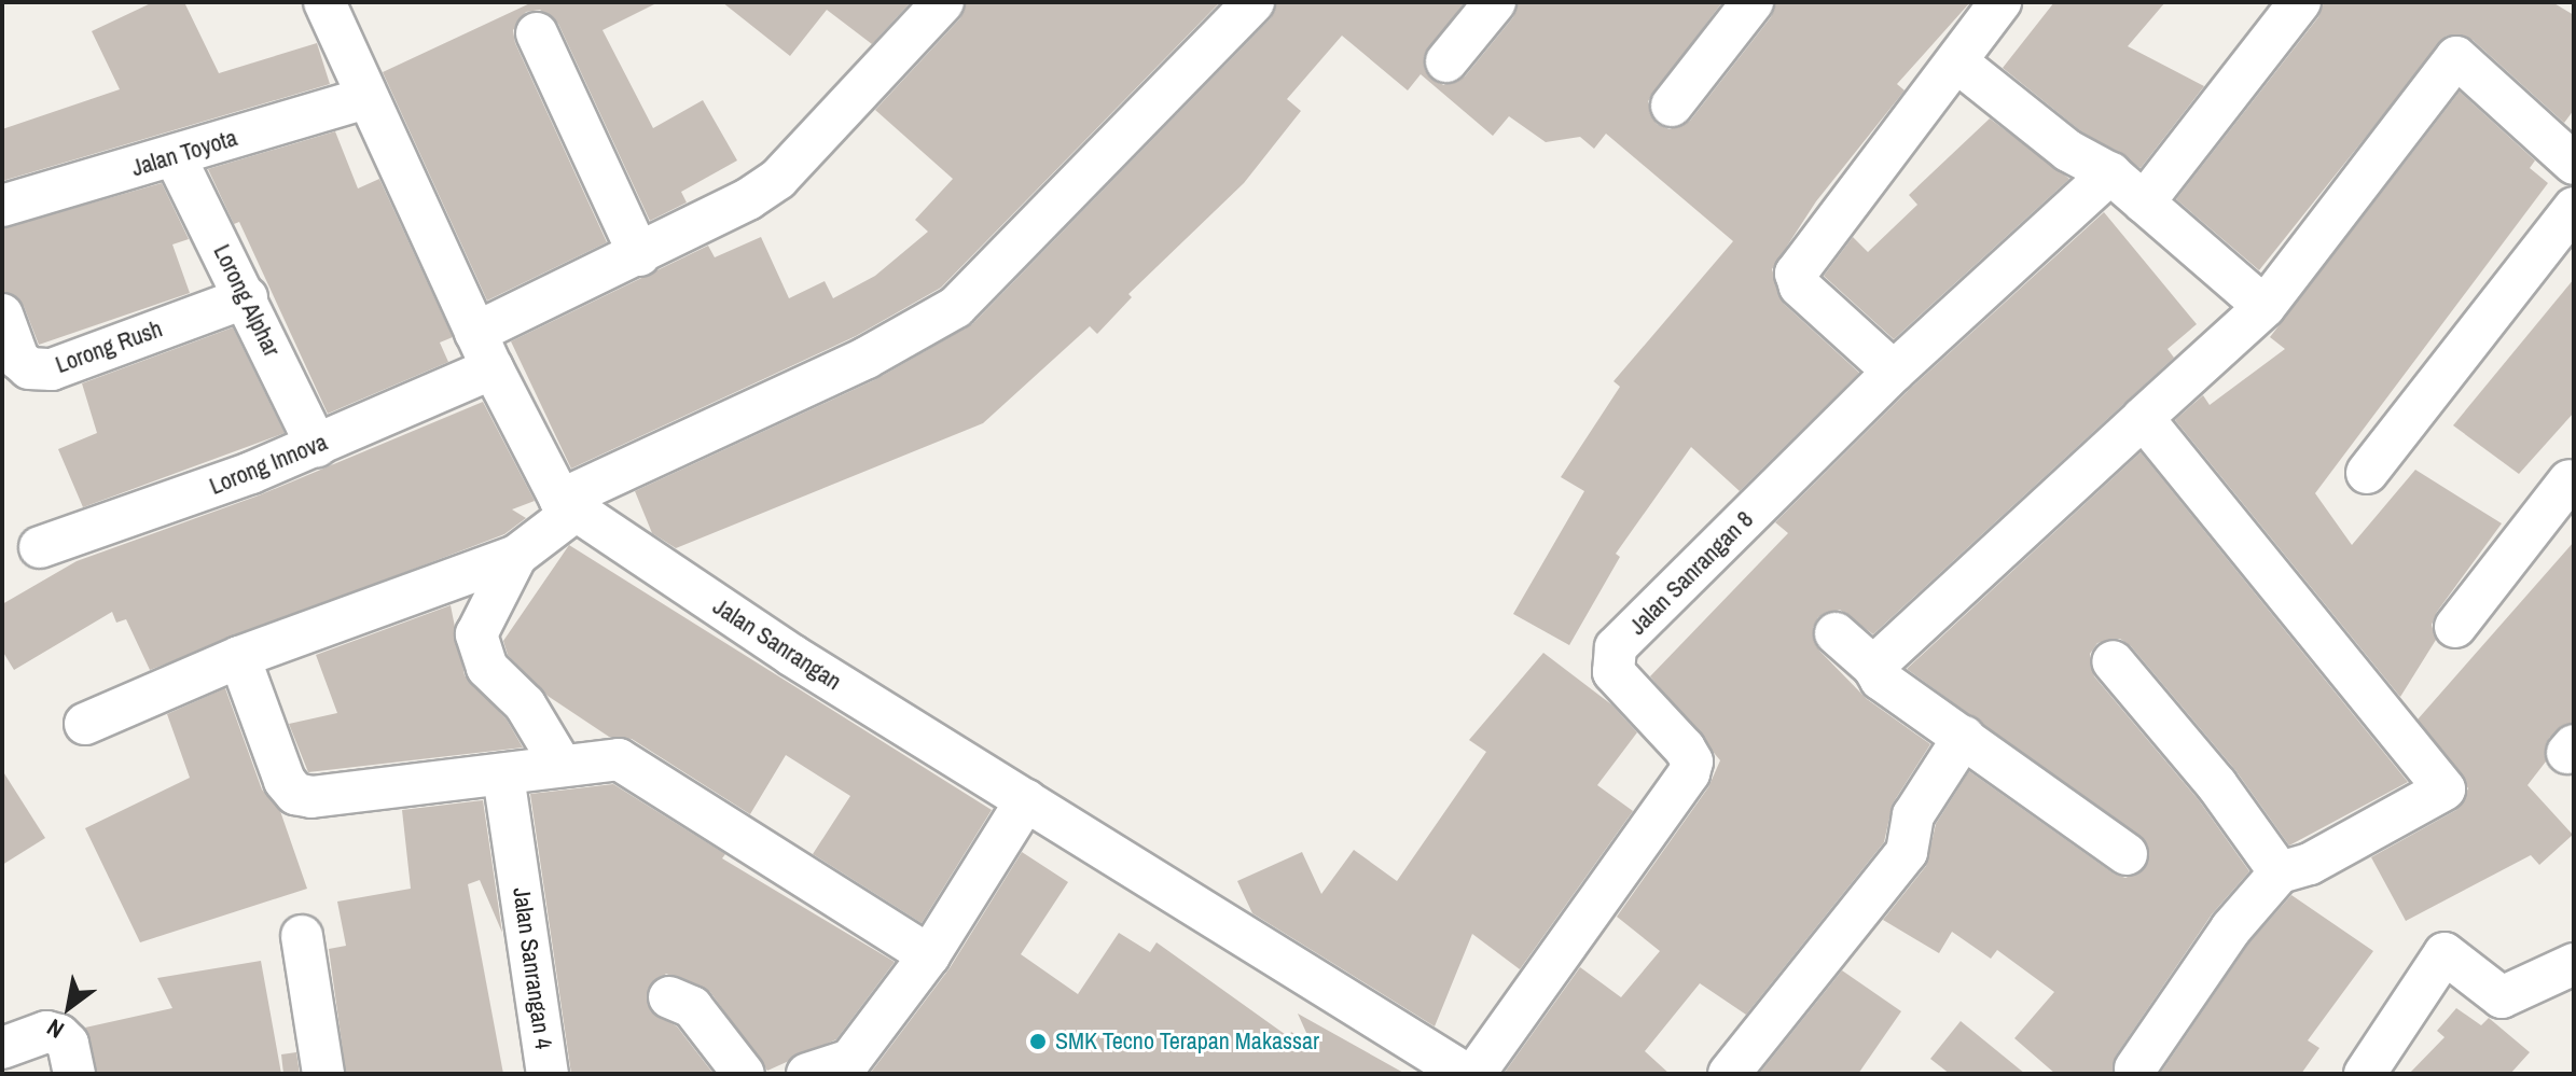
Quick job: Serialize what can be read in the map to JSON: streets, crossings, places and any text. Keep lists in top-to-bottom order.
{
  "streets": {
    "street": [
      "Jalan Toyota",
      "Lorong Alphar",
      "Lorong Rush",
      "Lorong Innova",
      "Jalan Sanrangan 8",
      "Jalan Sanrangan",
      "Jalan Sanrangan 4"
    ]
  },
  "crossings": [
    ["Jalan Toyota", "Lorong Alphar"],
    ["Jalan Toyota", "Jalan Sanrangan"],
    ["Lorong Alphar", "Lorong Rush"],
    ["Lorong Alphar", "Lorong Innova"],
    ["Lorong Innova", "Jalan Sanrangan"]
  ],
  "places": ["SMK Tecno Terapan Makassar"],
  "north": "bottom left"
}
